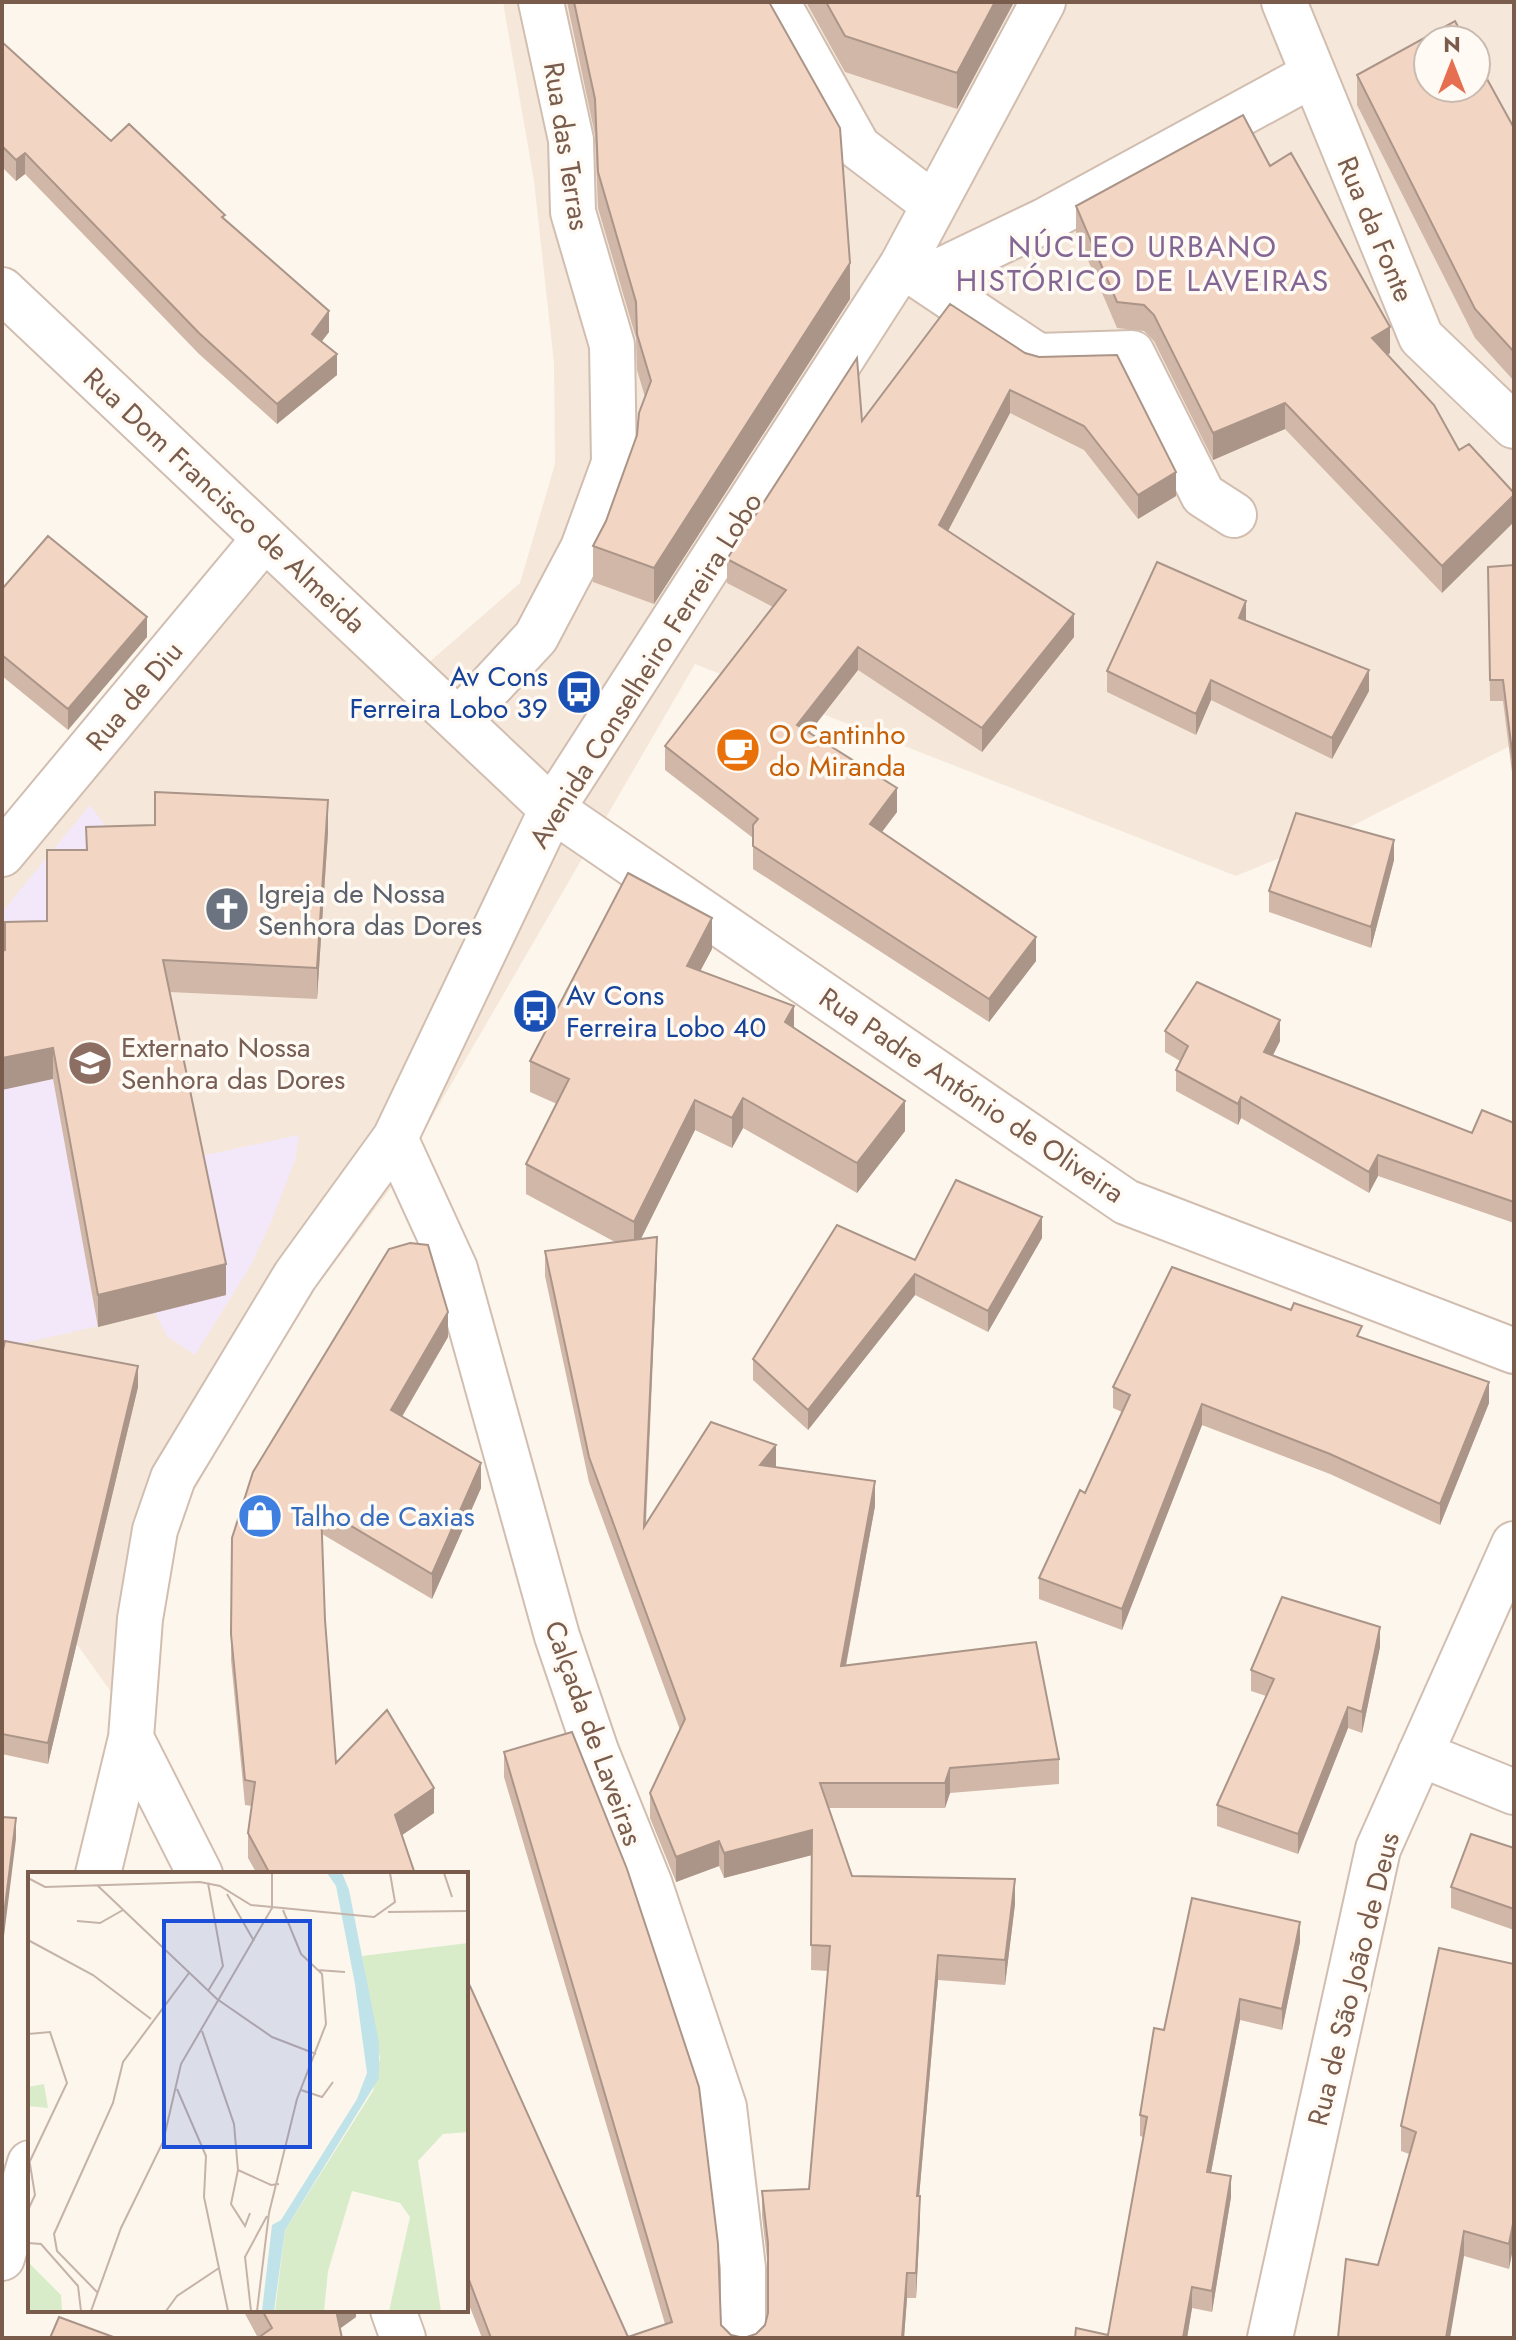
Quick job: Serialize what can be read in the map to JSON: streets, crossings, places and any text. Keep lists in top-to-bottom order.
{
  "streets": {
    "street": [
      "Rua das Terras",
      "Rua da Fonte",
      "Rua Dom Francisco de Almeida",
      "Avenida Conselheiro Ferreira Lobo",
      "Rua de Diu",
      "Rua Padre António de Oliveira",
      "Calçada de Laveiras",
      "Rua de São João de Deus"
    ]
  },
  "crossings": [
    ["Rua das Terras", "Rua Dom Francisco de Almeida"],
    ["Rua Dom Francisco de Almeida", "Avenida Conselheiro Ferreira Lobo"],
    ["Rua Dom Francisco de Almeida", "Rua de Diu"],
    ["Rua Dom Francisco de Almeida", "Rua Padre António de Oliveira"],
    ["Avenida Conselheiro Ferreira Lobo", "Rua Padre António de Oliveira"],
    ["Avenida Conselheiro Ferreira Lobo", "Calçada de Laveiras"]
  ],
  "districts": ["NÚCLEO URBANO HISTÓRICO DE LAVEIRAS"],
  "places": {
    "bus stop": ["Av Cons Ferreira Lobo 39", "Av Cons Ferreira Lobo 40"],
    "cafe": ["O Cantinho do Miranda"],
    "church": ["Igreja de Nossa Senhora das Dores"],
    "school or university": ["Externato Nossa Senhora das Dores"],
    "shop": ["Talho de Caxias"]
  },
  "north": "top"
}
